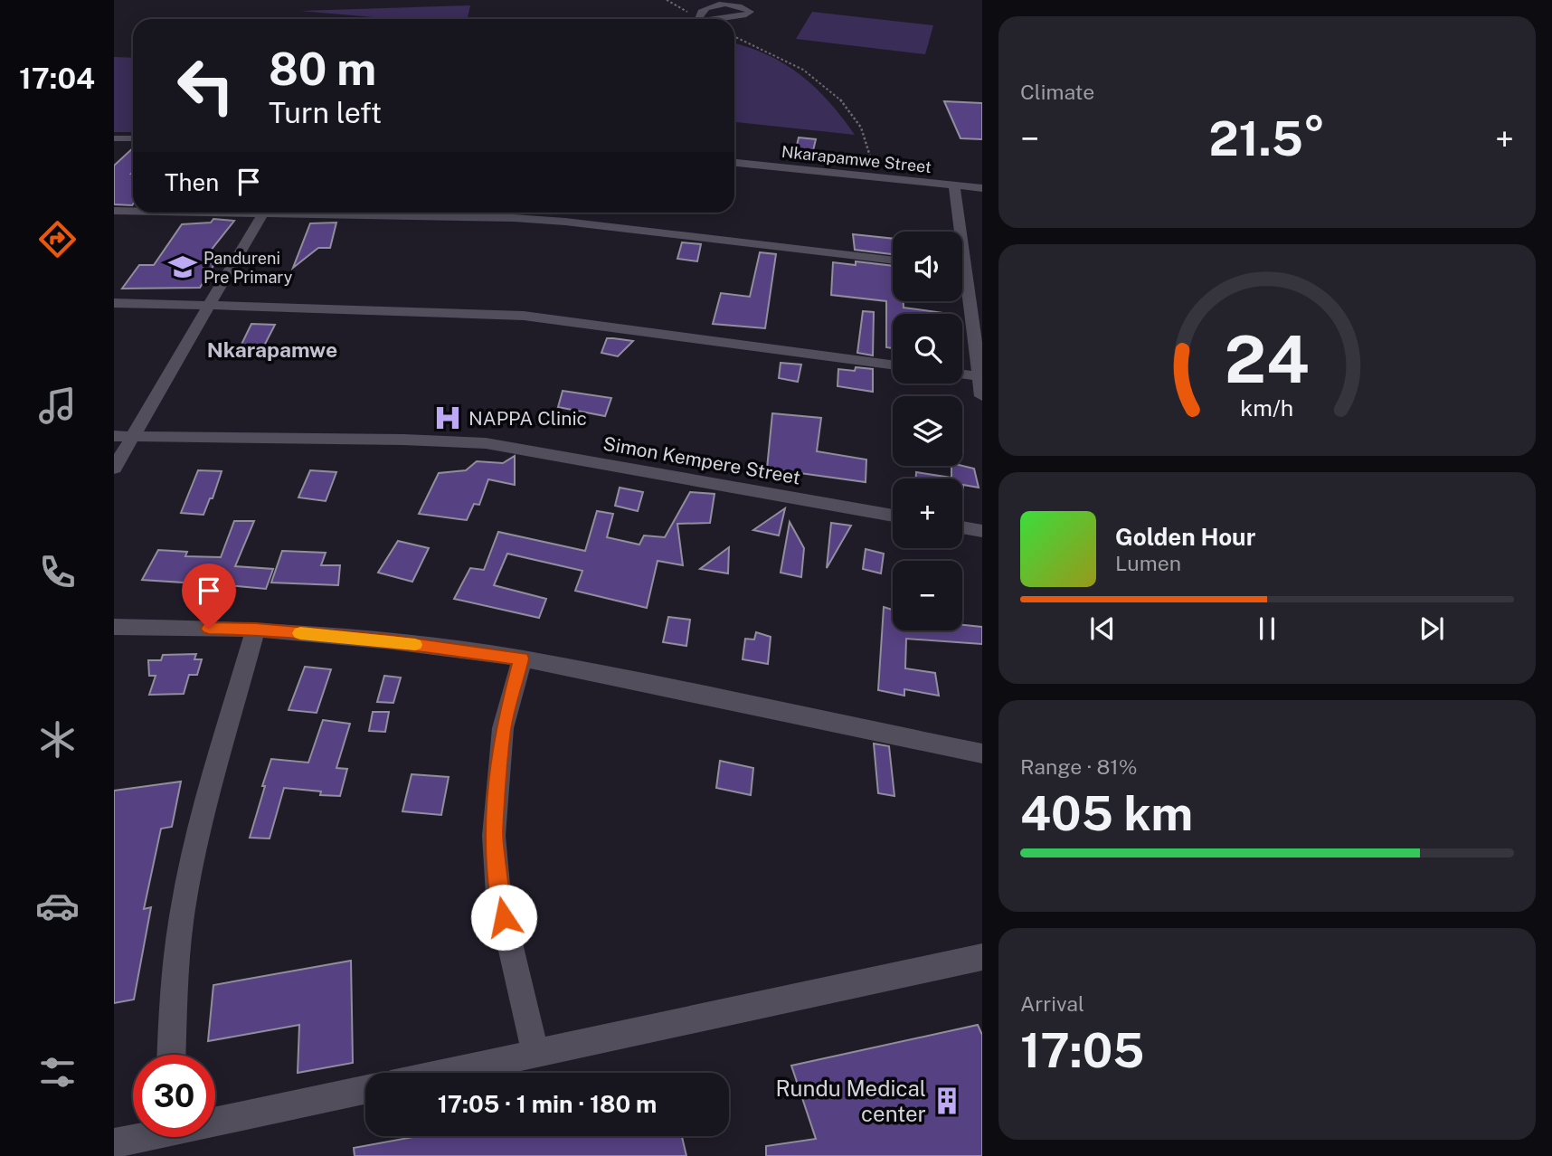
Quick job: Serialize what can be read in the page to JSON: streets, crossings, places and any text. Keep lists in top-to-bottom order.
{
  "streets": {
    "street": ["Nkarapamwe Street", "Simon Kempere Street"]
  },
  "districts": ["Nkarapamwe"],
  "places": {
    "school or university": ["Pandureni Pre Primary"],
    "hospital": ["NAPPA Clinic"],
    "building": ["Rundu Medical center"]
  },
  "page": {
    "tabs": "17:04",
    "tile": [
      "Climate",
      ["Range · 81%", "405 km"],
      ["Arrival", "17:05"]
    ],
    "turn": ["80 m", "Turn left"],
    "heat": ["−", "21.5°", "+"],
    "then": "Then",
    "map_buttons": ["+", "−"],
    "song": ["Golden Hour", "Lumen"],
    "limit": "30",
    "trip": "17:05 · 1 min · 180 m",
    "gauge": ["24", "km/h"]
  }
}
